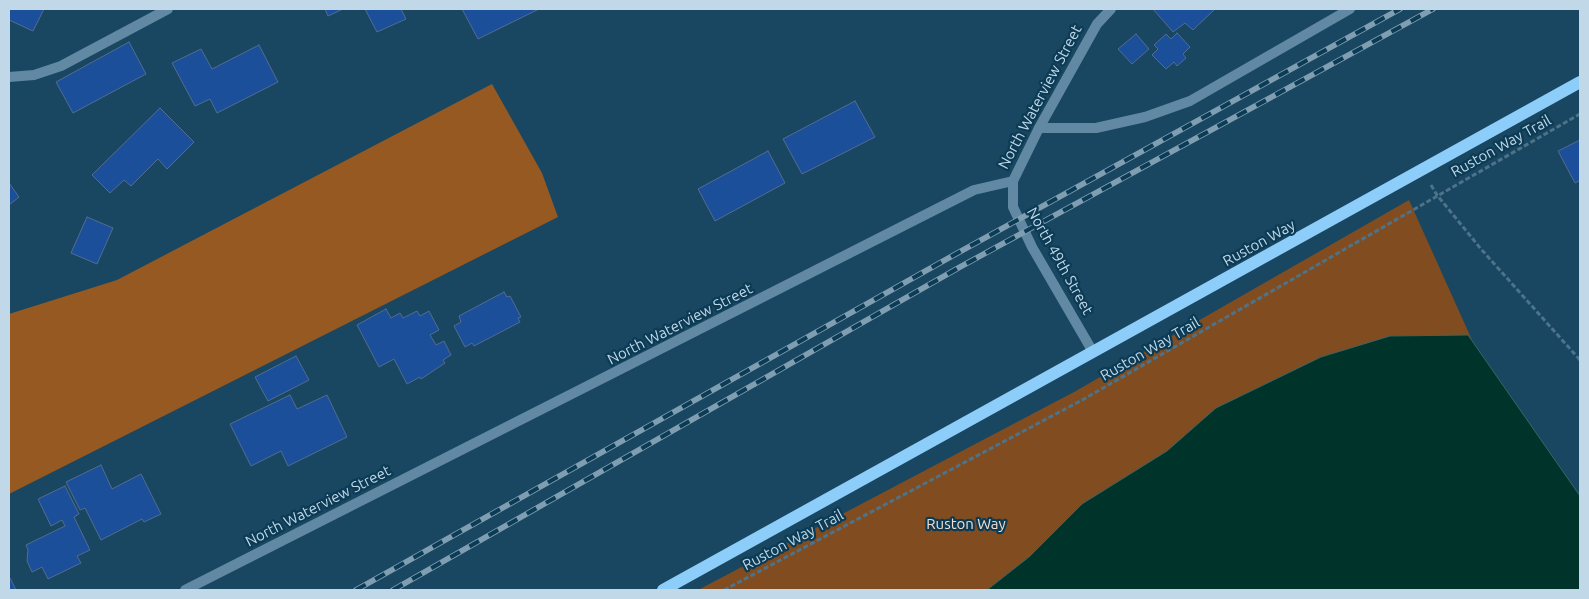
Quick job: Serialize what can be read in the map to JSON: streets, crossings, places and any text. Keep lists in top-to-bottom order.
{
  "streets": {
    "main road": ["Ruston Way"],
    "street": ["North Waterview Street", "North 49th Street"],
    "path": ["Ruston Way Trail"]
  },
  "crossings": [
    ["North Waterview Street", "North 49th Street"],
    ["Ruston Way", "North 49th Street"]
  ],
  "parks": ["Ruston Way"]
}
